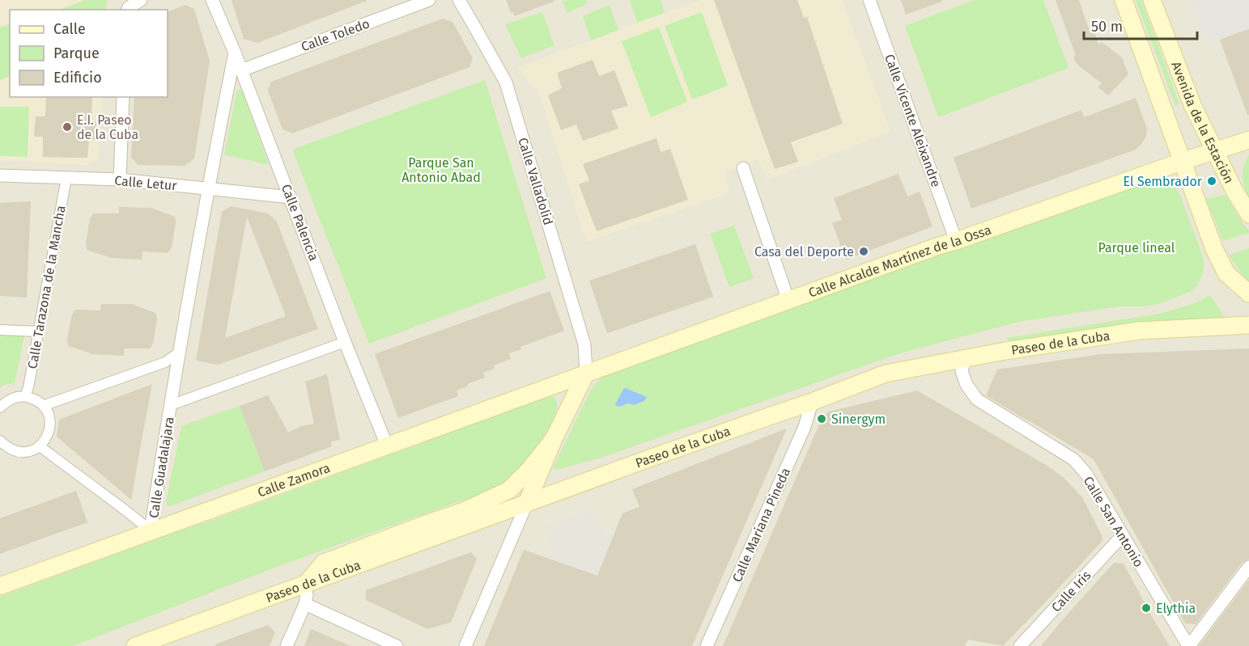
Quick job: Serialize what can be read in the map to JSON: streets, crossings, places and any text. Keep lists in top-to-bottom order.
{
  "streets": {
    "main road": [
      "Avenida de la Estación",
      "Calle Alcalde Martínez de la Ossa",
      "Paseo de la Cuba",
      "Calle Zamora"
    ],
    "street": [
      "Calle Toledo",
      "Calle Vicente Aleixandre",
      "Calle Valladolid",
      "Calle Letur",
      "Calle Palencia",
      "Calle Tarazona de la Mancha",
      "Calle Guadalajara",
      "Calle San Antonio",
      "Calle Mariana Pineda",
      "Calle Iris"
    ]
  },
  "crossings": [
    ["Calle Toledo", "Calle Palencia"],
    ["Calle Vicente Aleixandre", "Calle Alcalde Martínez de la Ossa"],
    ["Avenida de la Estación", "Calle Alcalde Martínez de la Ossa"],
    ["Calle Valladolid", "Calle Alcalde Martínez de la Ossa"],
    ["Calle Valladolid", "Calle Zamora"],
    ["Calle Letur", "Calle Palencia"],
    ["Calle Letur", "Calle Tarazona de la Mancha"],
    ["Calle Letur", "Calle Guadalajara"],
    ["Calle Palencia", "Calle Guadalajara"],
    ["Calle Palencia", "Calle Zamora"],
    ["Calle Alcalde Martínez de la Ossa", "Calle Zamora"],
    ["Paseo de la Cuba", "Calle San Antonio"],
    ["Paseo de la Cuba", "Calle Mariana Pineda"],
    ["Calle Guadalajara", "Calle Zamora"],
    ["Calle San Antonio", "Calle Iris"]
  ],
  "parks": ["Parque San Antonio Abad", "Parque lineal"],
  "places": [
    "E.I. Paseo de la Cuba",
    "El Sembrador",
    "Casa del Deporte",
    "Sinergym",
    "Elythia"
  ],
  "legend": ["Calle", "Parque", "Edificio"],
  "scale_bar": "50 m"
}
